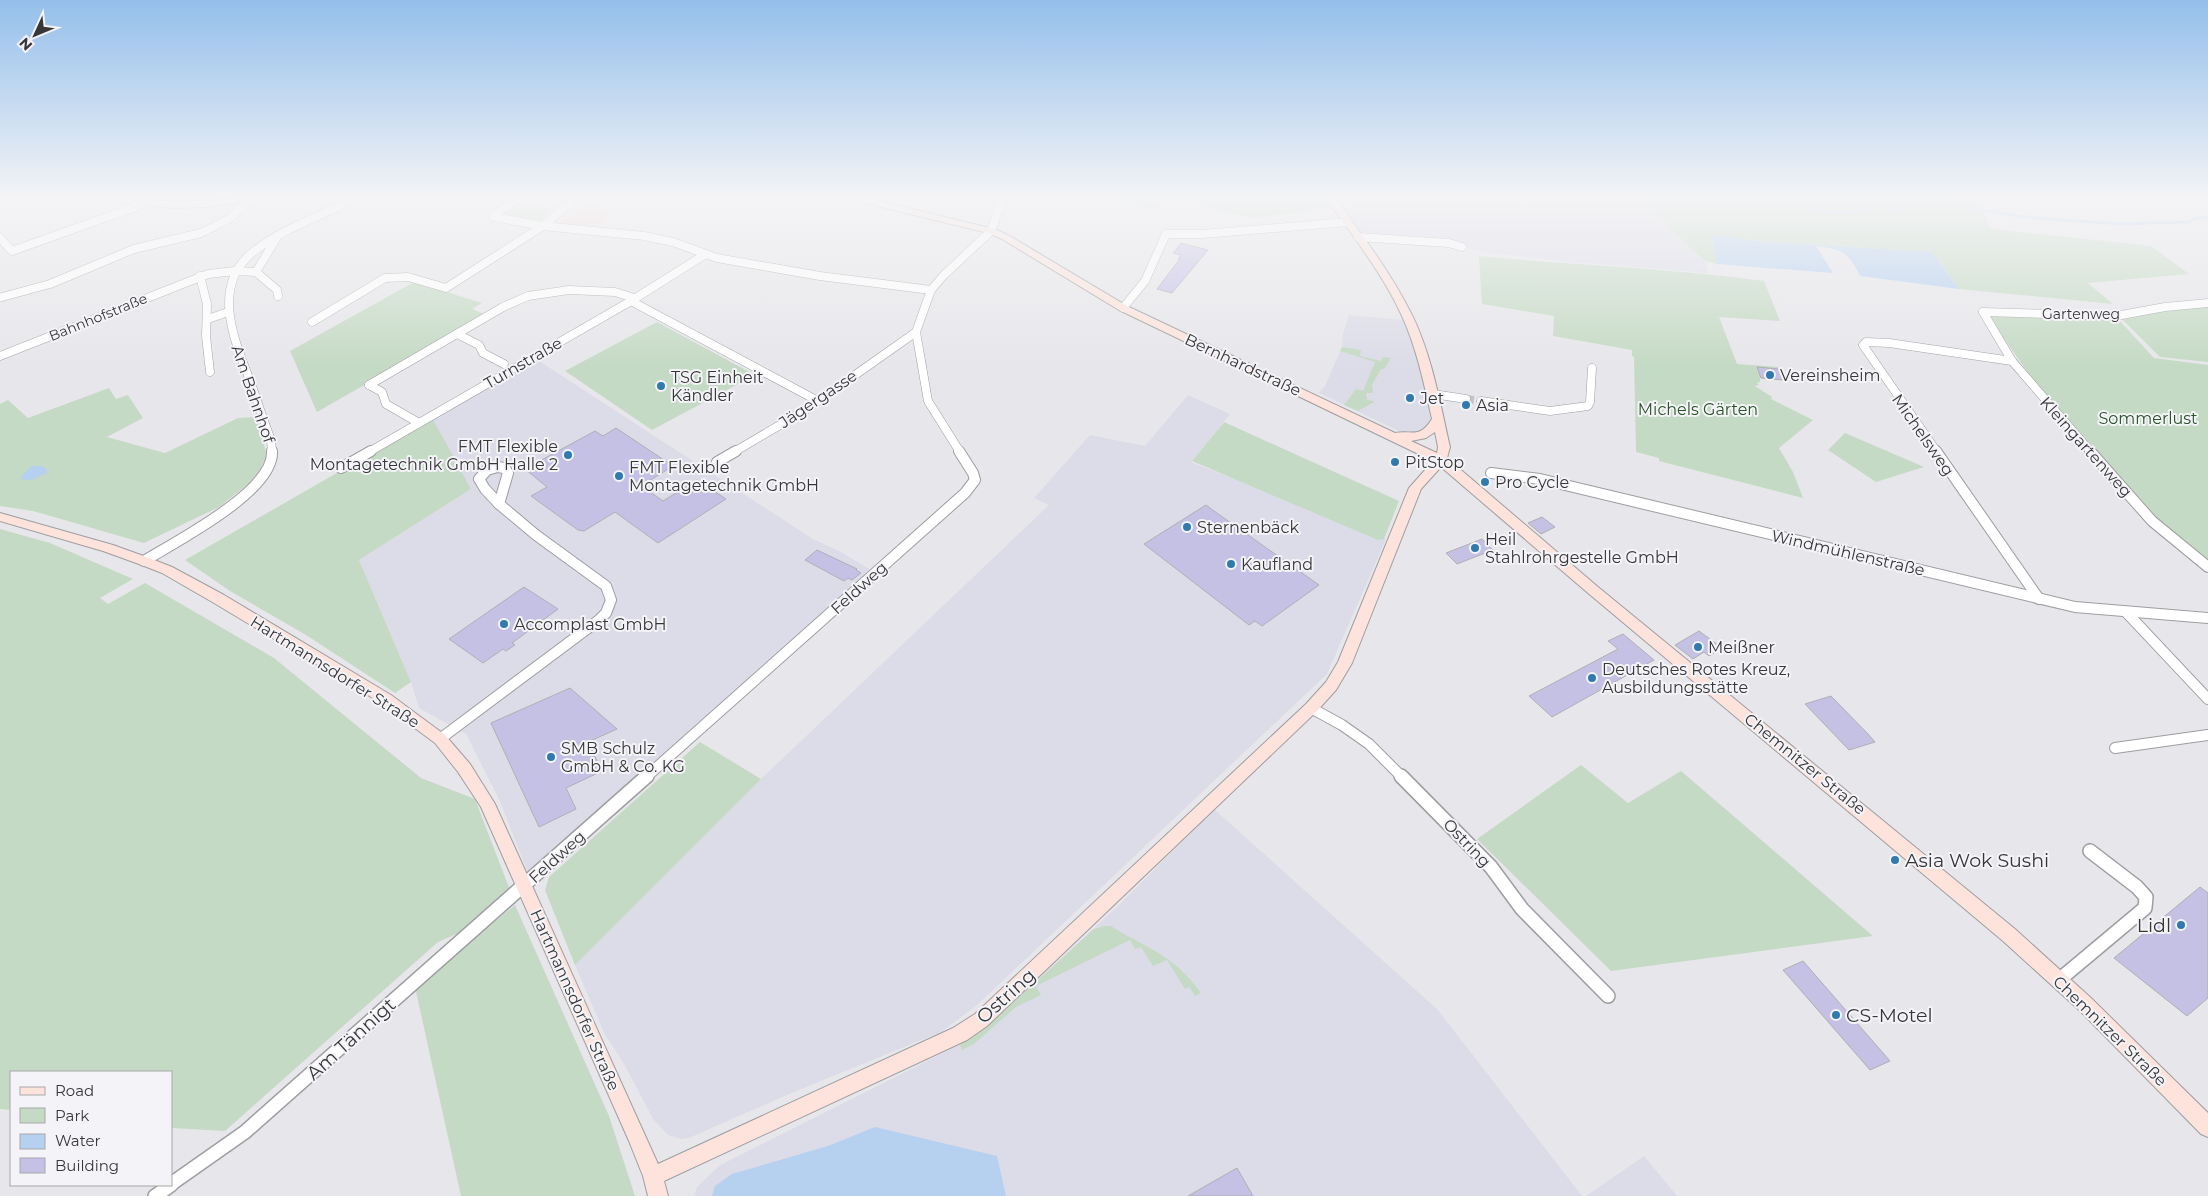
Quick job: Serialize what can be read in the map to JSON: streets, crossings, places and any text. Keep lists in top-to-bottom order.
{
  "streets": {
    "main road": [
      "Bernhardstraße",
      "Hartmannsdorfer Straße",
      "Chemnitzer Straße",
      "Ostring"
    ],
    "street": [
      "Gartenweg",
      "Bahnhofstraße",
      "Turnstraße",
      "Am Bahnhof",
      "Jägergasse",
      "Michelsweg",
      "Kleingartenweg",
      "Windmühlenstraße",
      "Feldweg",
      "Am Tännigt"
    ]
  },
  "crossings": [
    ["Gartenweg", "Kleingartenweg"],
    ["Bahnhofstraße", "Am Bahnhof"],
    ["Bernhardstraße", "Chemnitzer Straße"],
    ["Bernhardstraße", "Ostring"],
    ["Am Bahnhof", "Hartmannsdorfer Straße"],
    ["Jägergasse", "Feldweg"],
    ["Michelsweg", "Kleingartenweg"],
    ["Michelsweg", "Windmühlenstraße"],
    ["Feldweg", "Hartmannsdorfer Straße"],
    ["Feldweg", "Am Tännigt"],
    ["Hartmannsdorfer Straße", "Ostring"],
    ["Hartmannsdorfer Straße", "Am Tännigt"],
    ["Chemnitzer Straße", "Ostring"]
  ],
  "parks": ["Michels Gärten", "Sommerlust"],
  "places": [
    "Vereinsheim",
    "TSG Einheit Kändler",
    "Jet",
    "Asia",
    "FMT Flexible Montagetechnik GmbH Halle 2",
    "PitStop",
    "FMT Flexible Montagetechnik GmbH",
    "Pro Cycle",
    "Sternenbäck",
    "Heil Stahlrohrgestelle GmbH",
    "Kaufland",
    "Accomplast GmbH",
    "Meißner",
    "Deutsches Rotes Kreuz, Ausbildungsstätte",
    "SMB Schulz GmbH & Co. KG",
    "Asia Wok Sushi",
    "Lidl",
    "CS-Motel"
  ],
  "legend": [
    "Road",
    "Park",
    "Water",
    "Building"
  ],
  "north": "bottom left"
}
